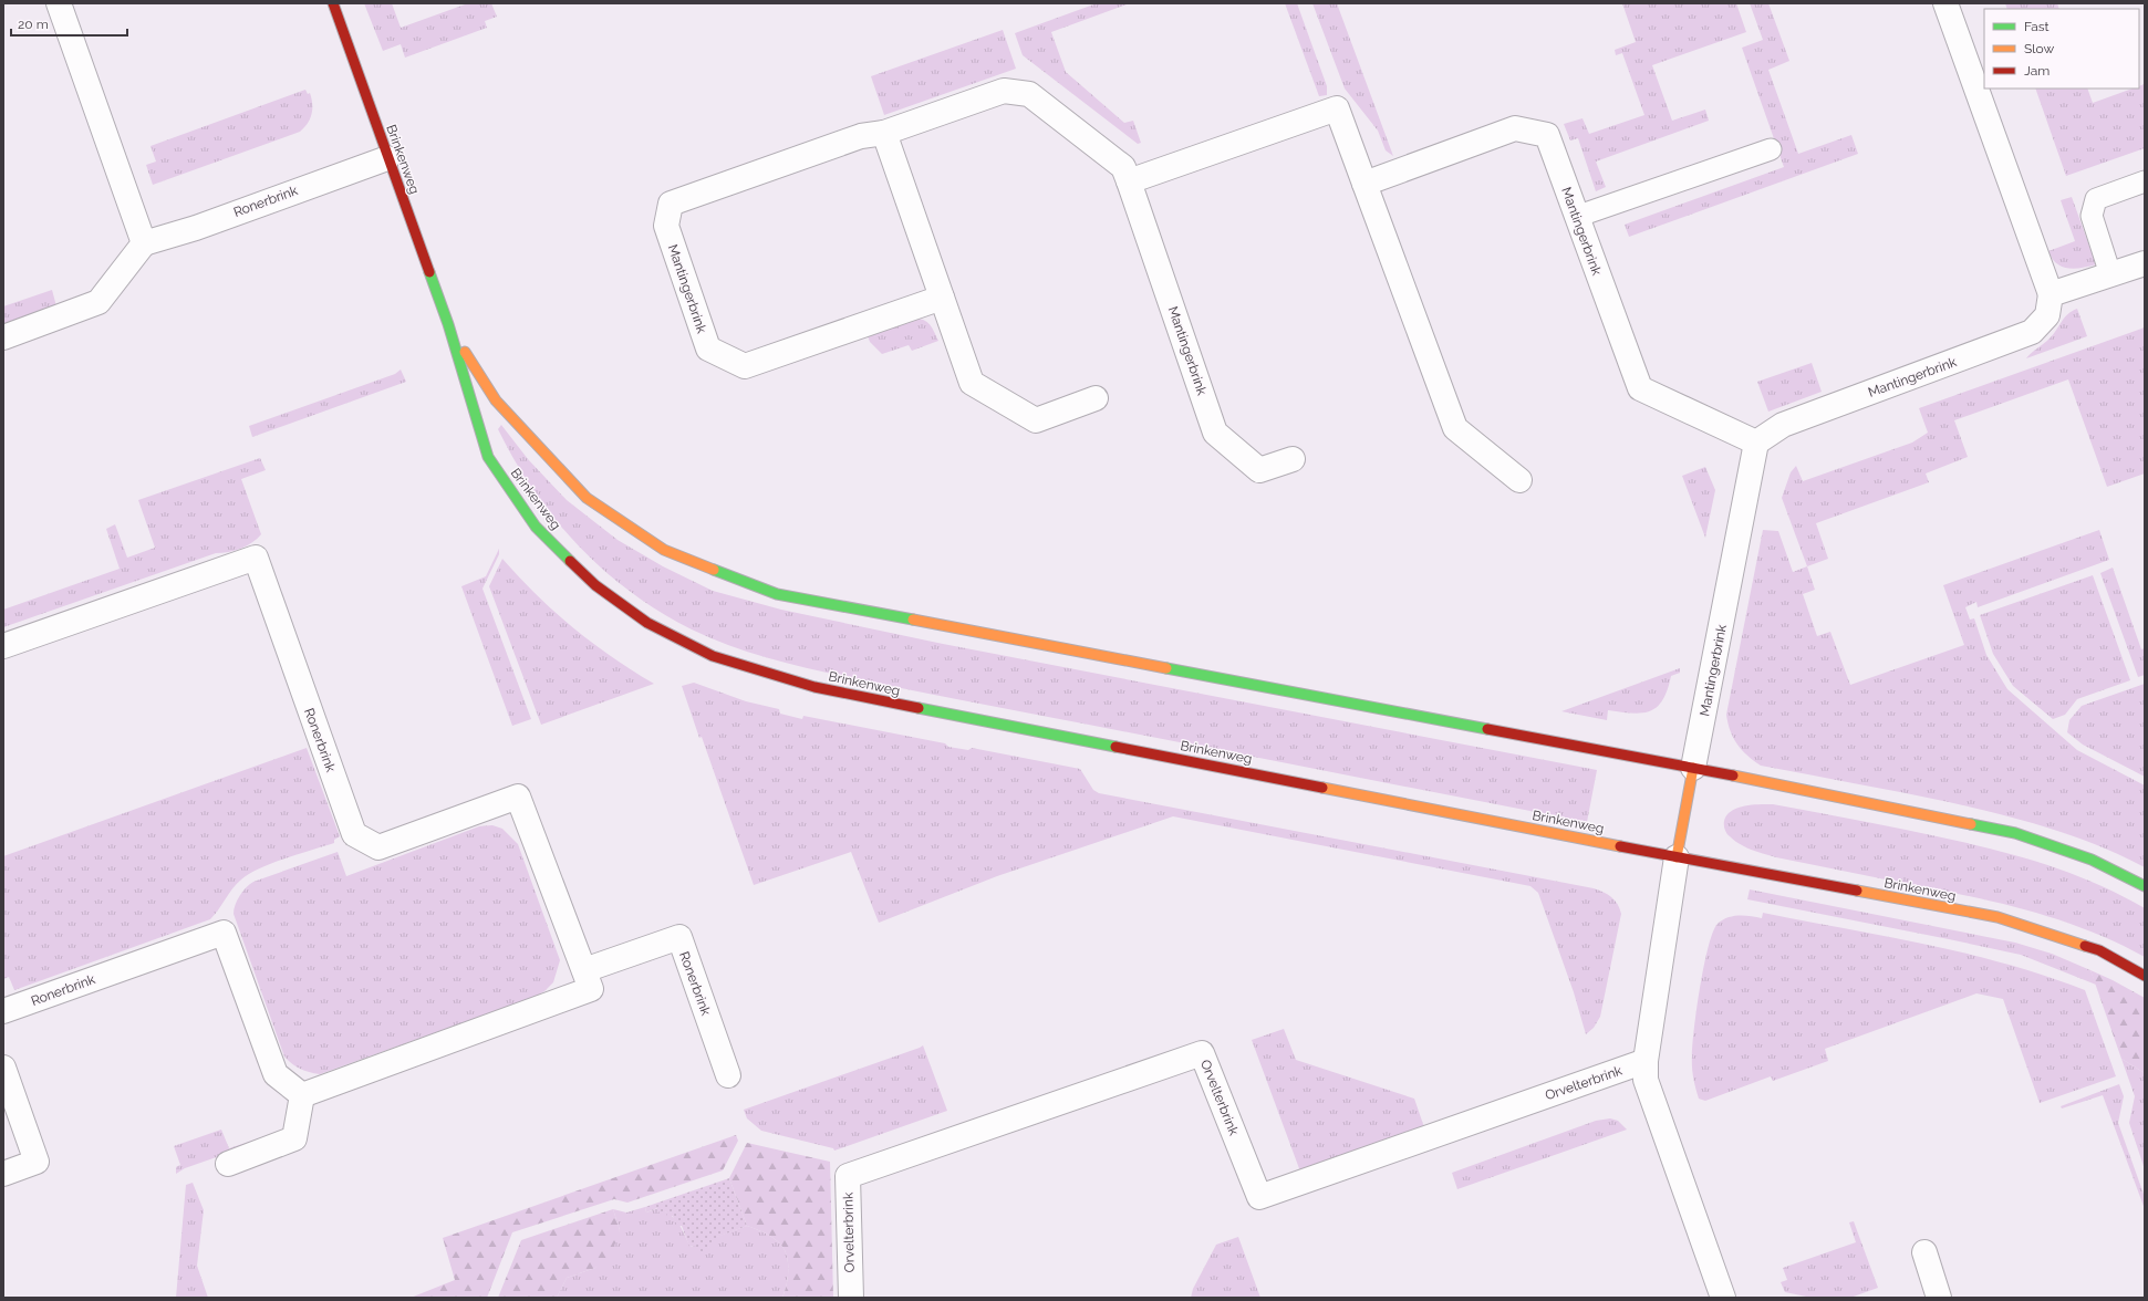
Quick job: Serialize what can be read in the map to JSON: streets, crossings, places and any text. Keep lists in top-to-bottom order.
{
  "streets": {
    "street": [
      "Brinkenweg",
      "Ronerbrink",
      "Mantingerbrink",
      "Orvelterbrink"
    ]
  },
  "crossings": [
    ["Brinkenweg", "Ronerbrink"],
    ["Brinkenweg", "Mantingerbrink"]
  ],
  "legend": ["Fast", "Slow", "Jam"],
  "scale_bar": "20 m"
}
